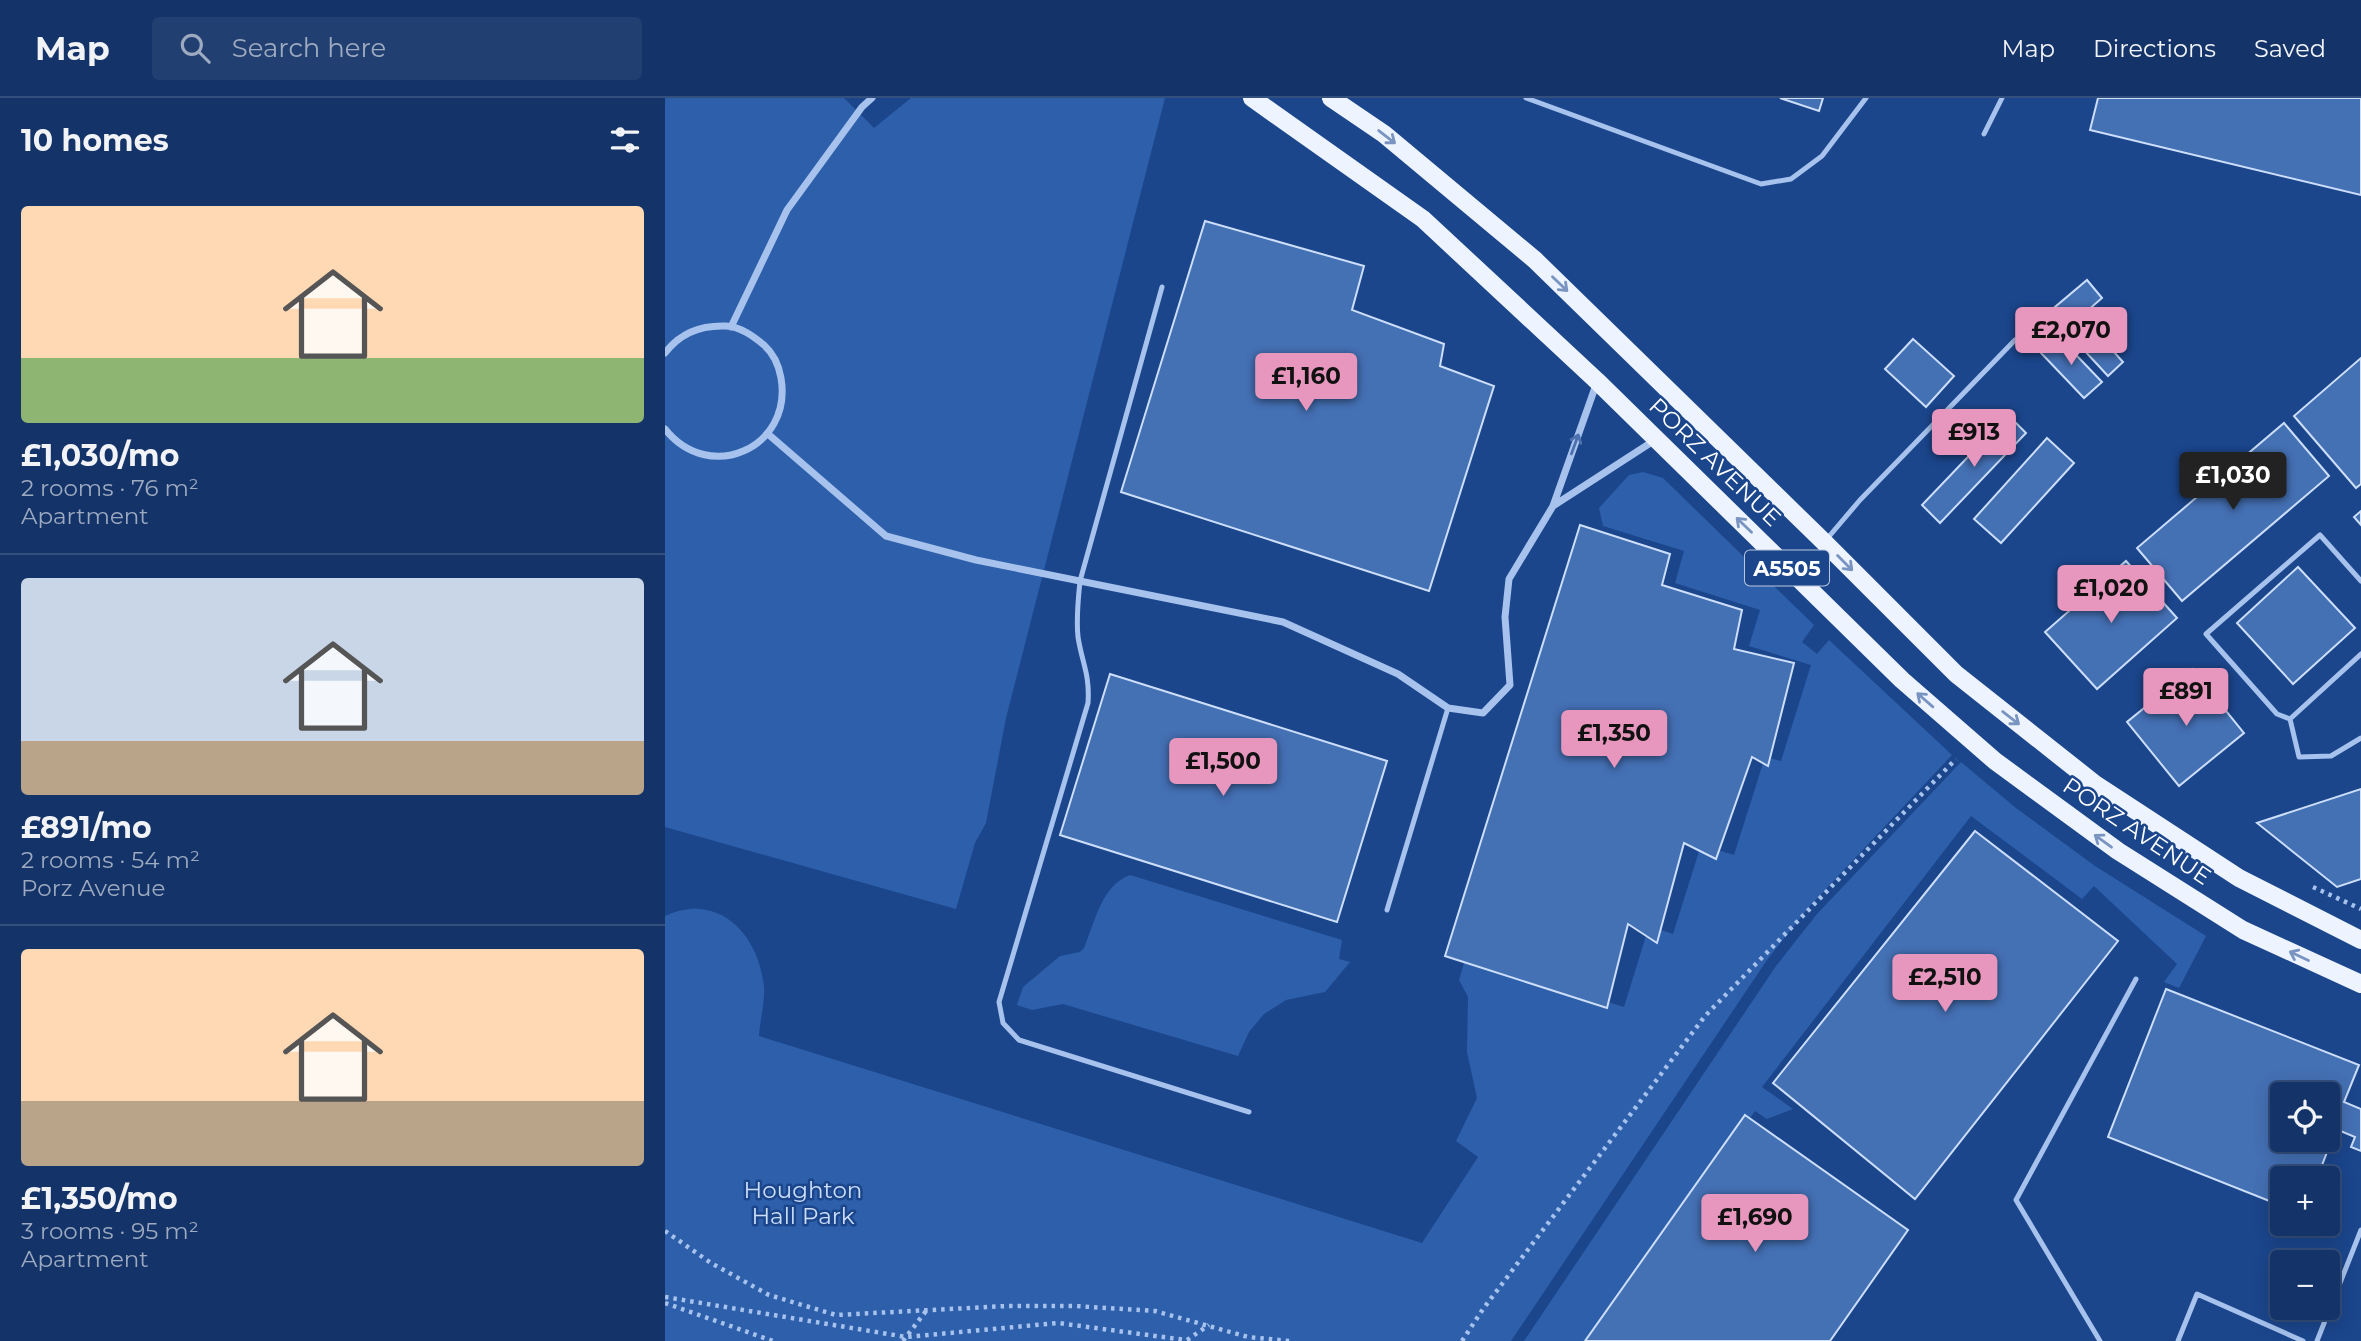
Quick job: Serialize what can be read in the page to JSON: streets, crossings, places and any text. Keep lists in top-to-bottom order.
{
  "streets": {
    "main road": ["PORZ AVENUE", "A5505"]
  },
  "parks": ["Houghton Hall Park"],
  "page": {
    "header": "Map",
    "search": "Search here",
    "nav": ["Map", "Directions", "Saved"],
    "heading": "10 homes",
    "list": [
      {
        "name": "£1,030/mo",
        "note": "2 rooms · 76 m² · Apartment"
      },
      {
        "name": "£891/mo",
        "note": "2 rooms · 54 m² · Porz Avenue"
      },
      {
        "name": "£1,350/mo",
        "note": "3 rooms · 95 m² · Apartment"
      }
    ],
    "price": [
      "£2,070",
      "£1,160",
      "£913",
      "£1,030",
      "£1,020",
      "£891",
      "£1,350",
      "£1,500",
      "£2,510",
      "£1,690"
    ],
    "map_buttons": ["+", "−"]
  }
}
